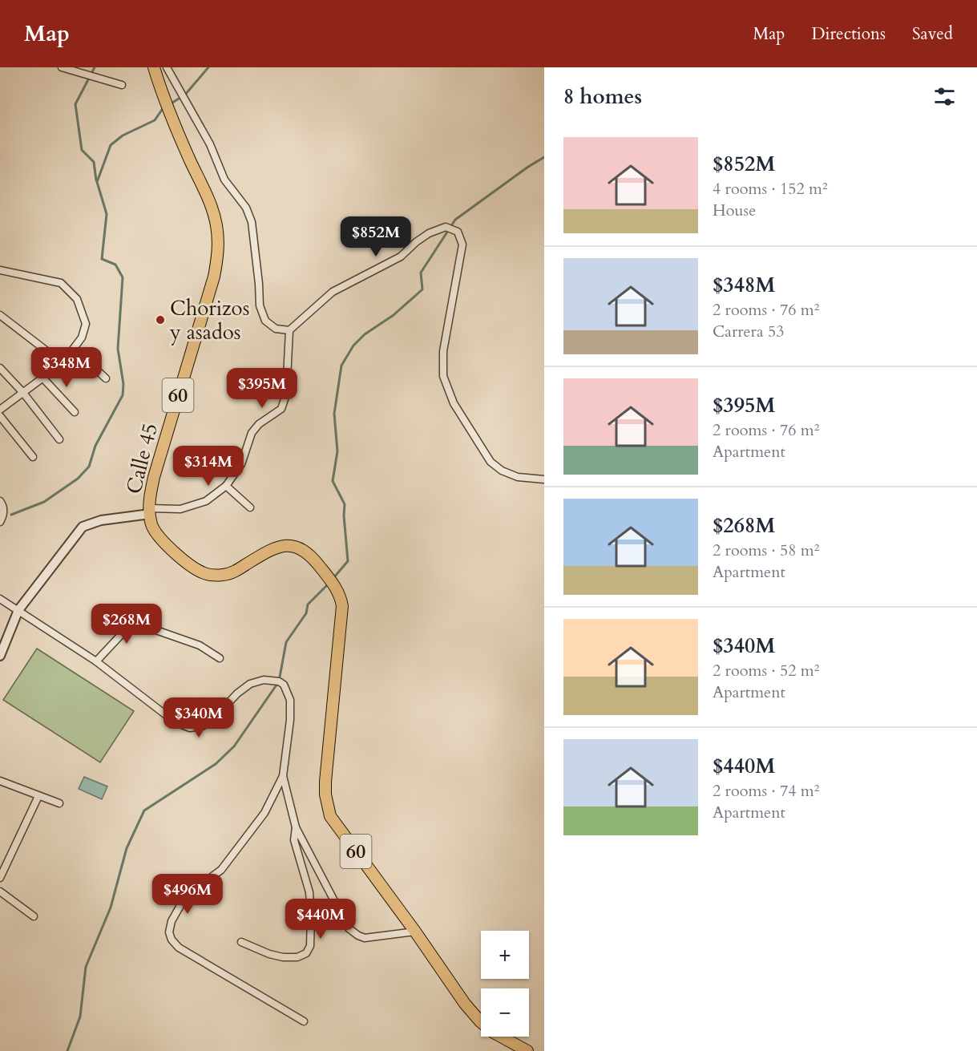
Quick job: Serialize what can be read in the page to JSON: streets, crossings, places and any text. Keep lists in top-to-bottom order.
{
  "streets": {
    "main road": ["60", "Calle 45"]
  },
  "crossings": [
    ["60", "Calle 45"]
  ],
  "places": ["Chorizos y asados"],
  "page": {
    "header": "Map",
    "nav": ["Map", "Directions", "Saved"],
    "heading": "8 homes",
    "list": [
      {
        "name": "$852M",
        "note": "4 rooms · 152 m² · House"
      },
      {
        "name": "$348M",
        "note": "2 rooms · 76 m² · Carrera 53"
      },
      {
        "name": "$395M",
        "note": "2 rooms · 76 m² · Apartment"
      },
      {
        "name": "$268M",
        "note": "2 rooms · 58 m² · Apartment"
      },
      {
        "name": "$340M",
        "note": "2 rooms · 52 m² · Apartment"
      },
      {
        "name": "$440M",
        "note": "2 rooms · 74 m² · Apartment"
      }
    ],
    "price": [
      "$852M",
      "$348M",
      "$395M",
      "$314M",
      "$268M",
      "$340M",
      "$496M",
      "$440M"
    ],
    "map_buttons": ["+", "−"]
  }
}
